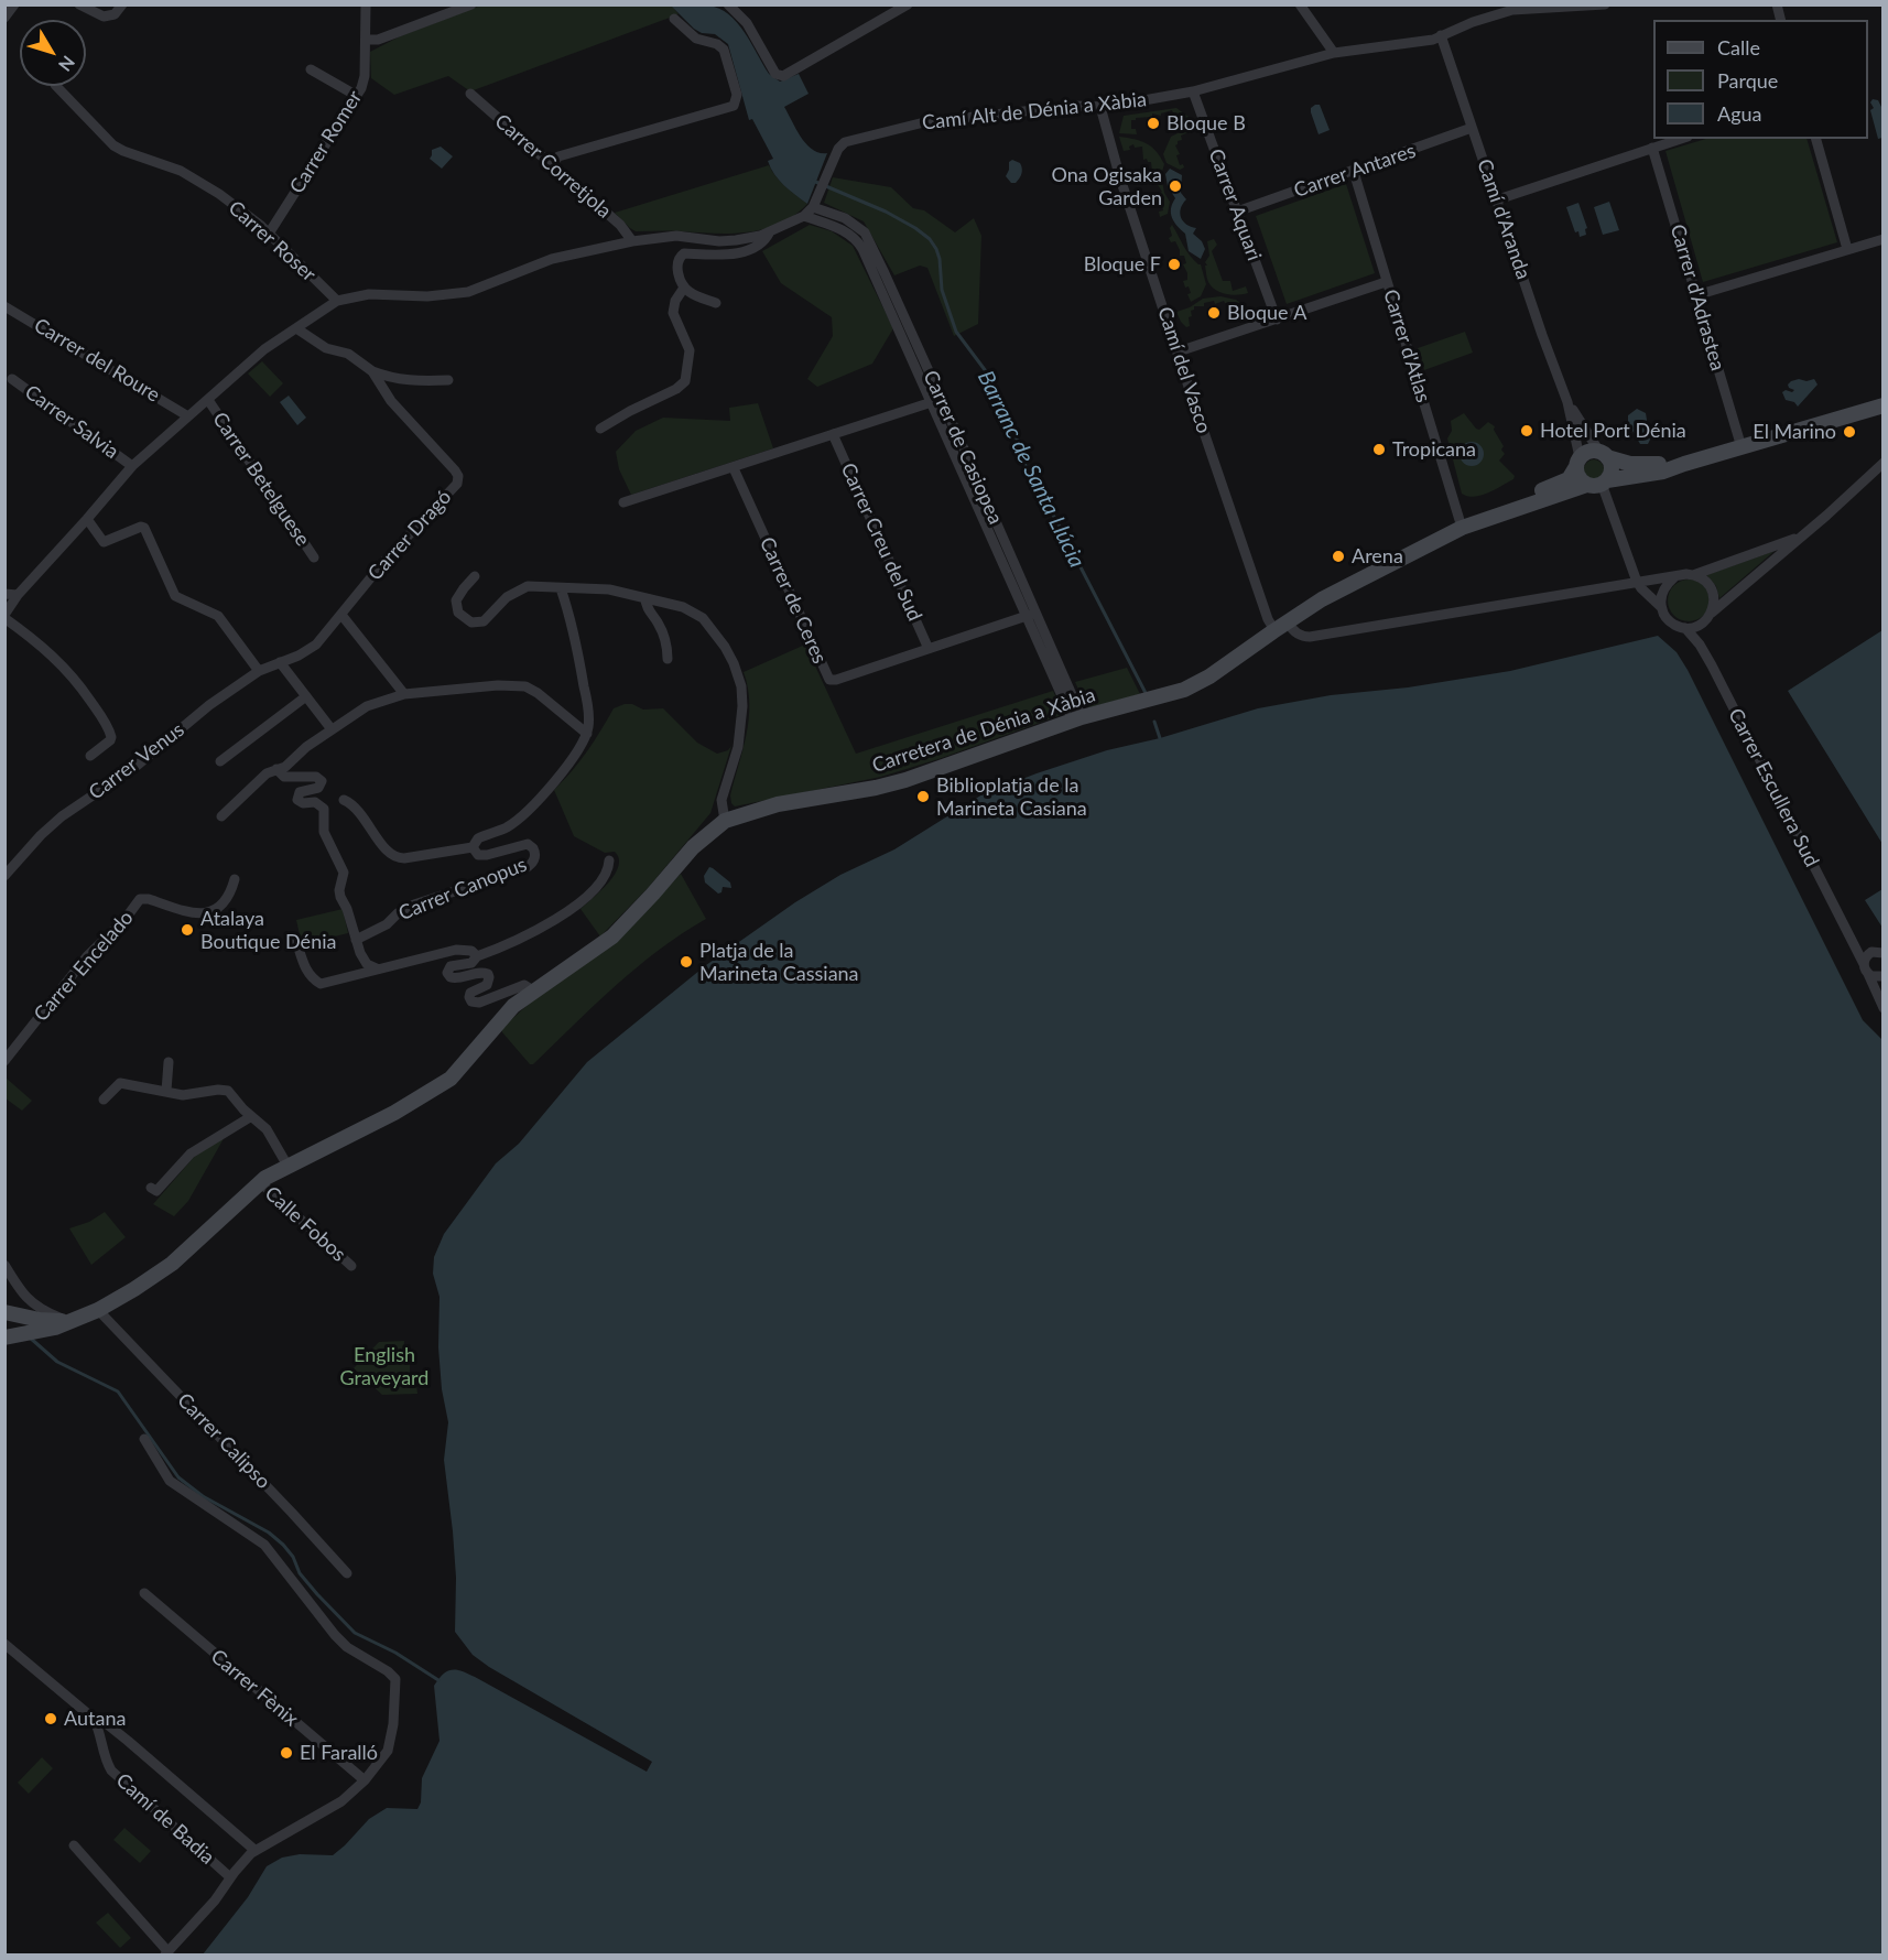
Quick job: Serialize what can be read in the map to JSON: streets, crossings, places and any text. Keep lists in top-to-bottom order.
{
  "streets": {
    "street": [
      "Camí Alt de Dénia a Xàbia",
      "Carrer Romer",
      "Carrer Corretjola",
      "Carrer Antares",
      "Carrer Aquari",
      "Camí d'Aranda",
      "Carrer Roser",
      "Carrer d'Adrastea",
      "Carrer d'Atlas",
      "Carrer del Roure",
      "Camí del Vasco",
      "Carrer Salvia",
      "Carrer de Casiopea",
      "Carrer Betelguese",
      "Carrer Dragó",
      "Carrer Creu del Sud",
      "Carrer de Ceres",
      "Carretera de Dénia a Xàbia",
      "Carrer Venus",
      "Carrer Escullera Sud",
      "Carrer Canopus",
      "Carrer Encelado",
      "Calle Fobos",
      "Carrer Calipso",
      "Carrer Fènix",
      "Camí de Badia"
    ]
  },
  "crossings": [
    ["Camí Alt de Dénia a Xàbia", "Carrer Corretjola"],
    ["Camí Alt de Dénia a Xàbia", "Carrer Aquari"],
    ["Camí Alt de Dénia a Xàbia", "Camí d'Aranda"],
    ["Camí Alt de Dénia a Xàbia", "Carrer Roser"],
    ["Camí Alt de Dénia a Xàbia", "Carrer del Roure"],
    ["Camí Alt de Dénia a Xàbia", "Camí del Vasco"],
    ["Camí Alt de Dénia a Xàbia", "Carrer Salvia"],
    ["Camí Alt de Dénia a Xàbia", "Carrer de Casiopea"],
    ["Camí Alt de Dénia a Xàbia", "Carrer Betelguese"],
    ["Camí Alt de Dénia a Xàbia", "Carrer Dragó"],
    ["Carrer Romer", "Carrer Roser"],
    ["Carrer Antares", "Carrer Aquari"],
    ["Carrer Antares", "Camí d'Aranda"],
    ["Carrer Antares", "Carrer d'Atlas"],
    ["Camí d'Aranda", "Carretera de Dénia a Xàbia"],
    ["Carrer d'Adrastea", "Carretera de Dénia a Xàbia"],
    ["Carrer d'Atlas", "Carretera de Dénia a Xàbia"],
    ["Camí del Vasco", "Carretera de Dénia a Xàbia"],
    ["Carrer de Casiopea", "Carrer de Ceres"],
    ["Carrer de Casiopea", "Carretera de Dénia a Xàbia"],
    ["Carrer Dragó", "Carrer Venus"],
    ["Carrer Creu del Sud", "Carrer de Ceres"],
    ["Carretera de Dénia a Xàbia", "Calle Fobos"],
    ["Carretera de Dénia a Xàbia", "Carrer Calipso"]
  ],
  "water": ["Barranc de Santa Llúcia"],
  "parks": ["English Graveyard"],
  "places": [
    "Bloque B",
    "Ona Ogisaka Garden",
    "Bloque F",
    "Bloque A",
    "Hotel Port Dénia",
    "El Marino",
    "Tropicana",
    "Arena",
    "Biblioplatja de la Marineta Casiana",
    "Atalaya Boutique Dénia",
    "Platja de la Marineta Cassiana",
    "Autana",
    "El Faralló"
  ],
  "legend": ["Calle", "Parque", "Agua"],
  "north": "bottom right"
}
